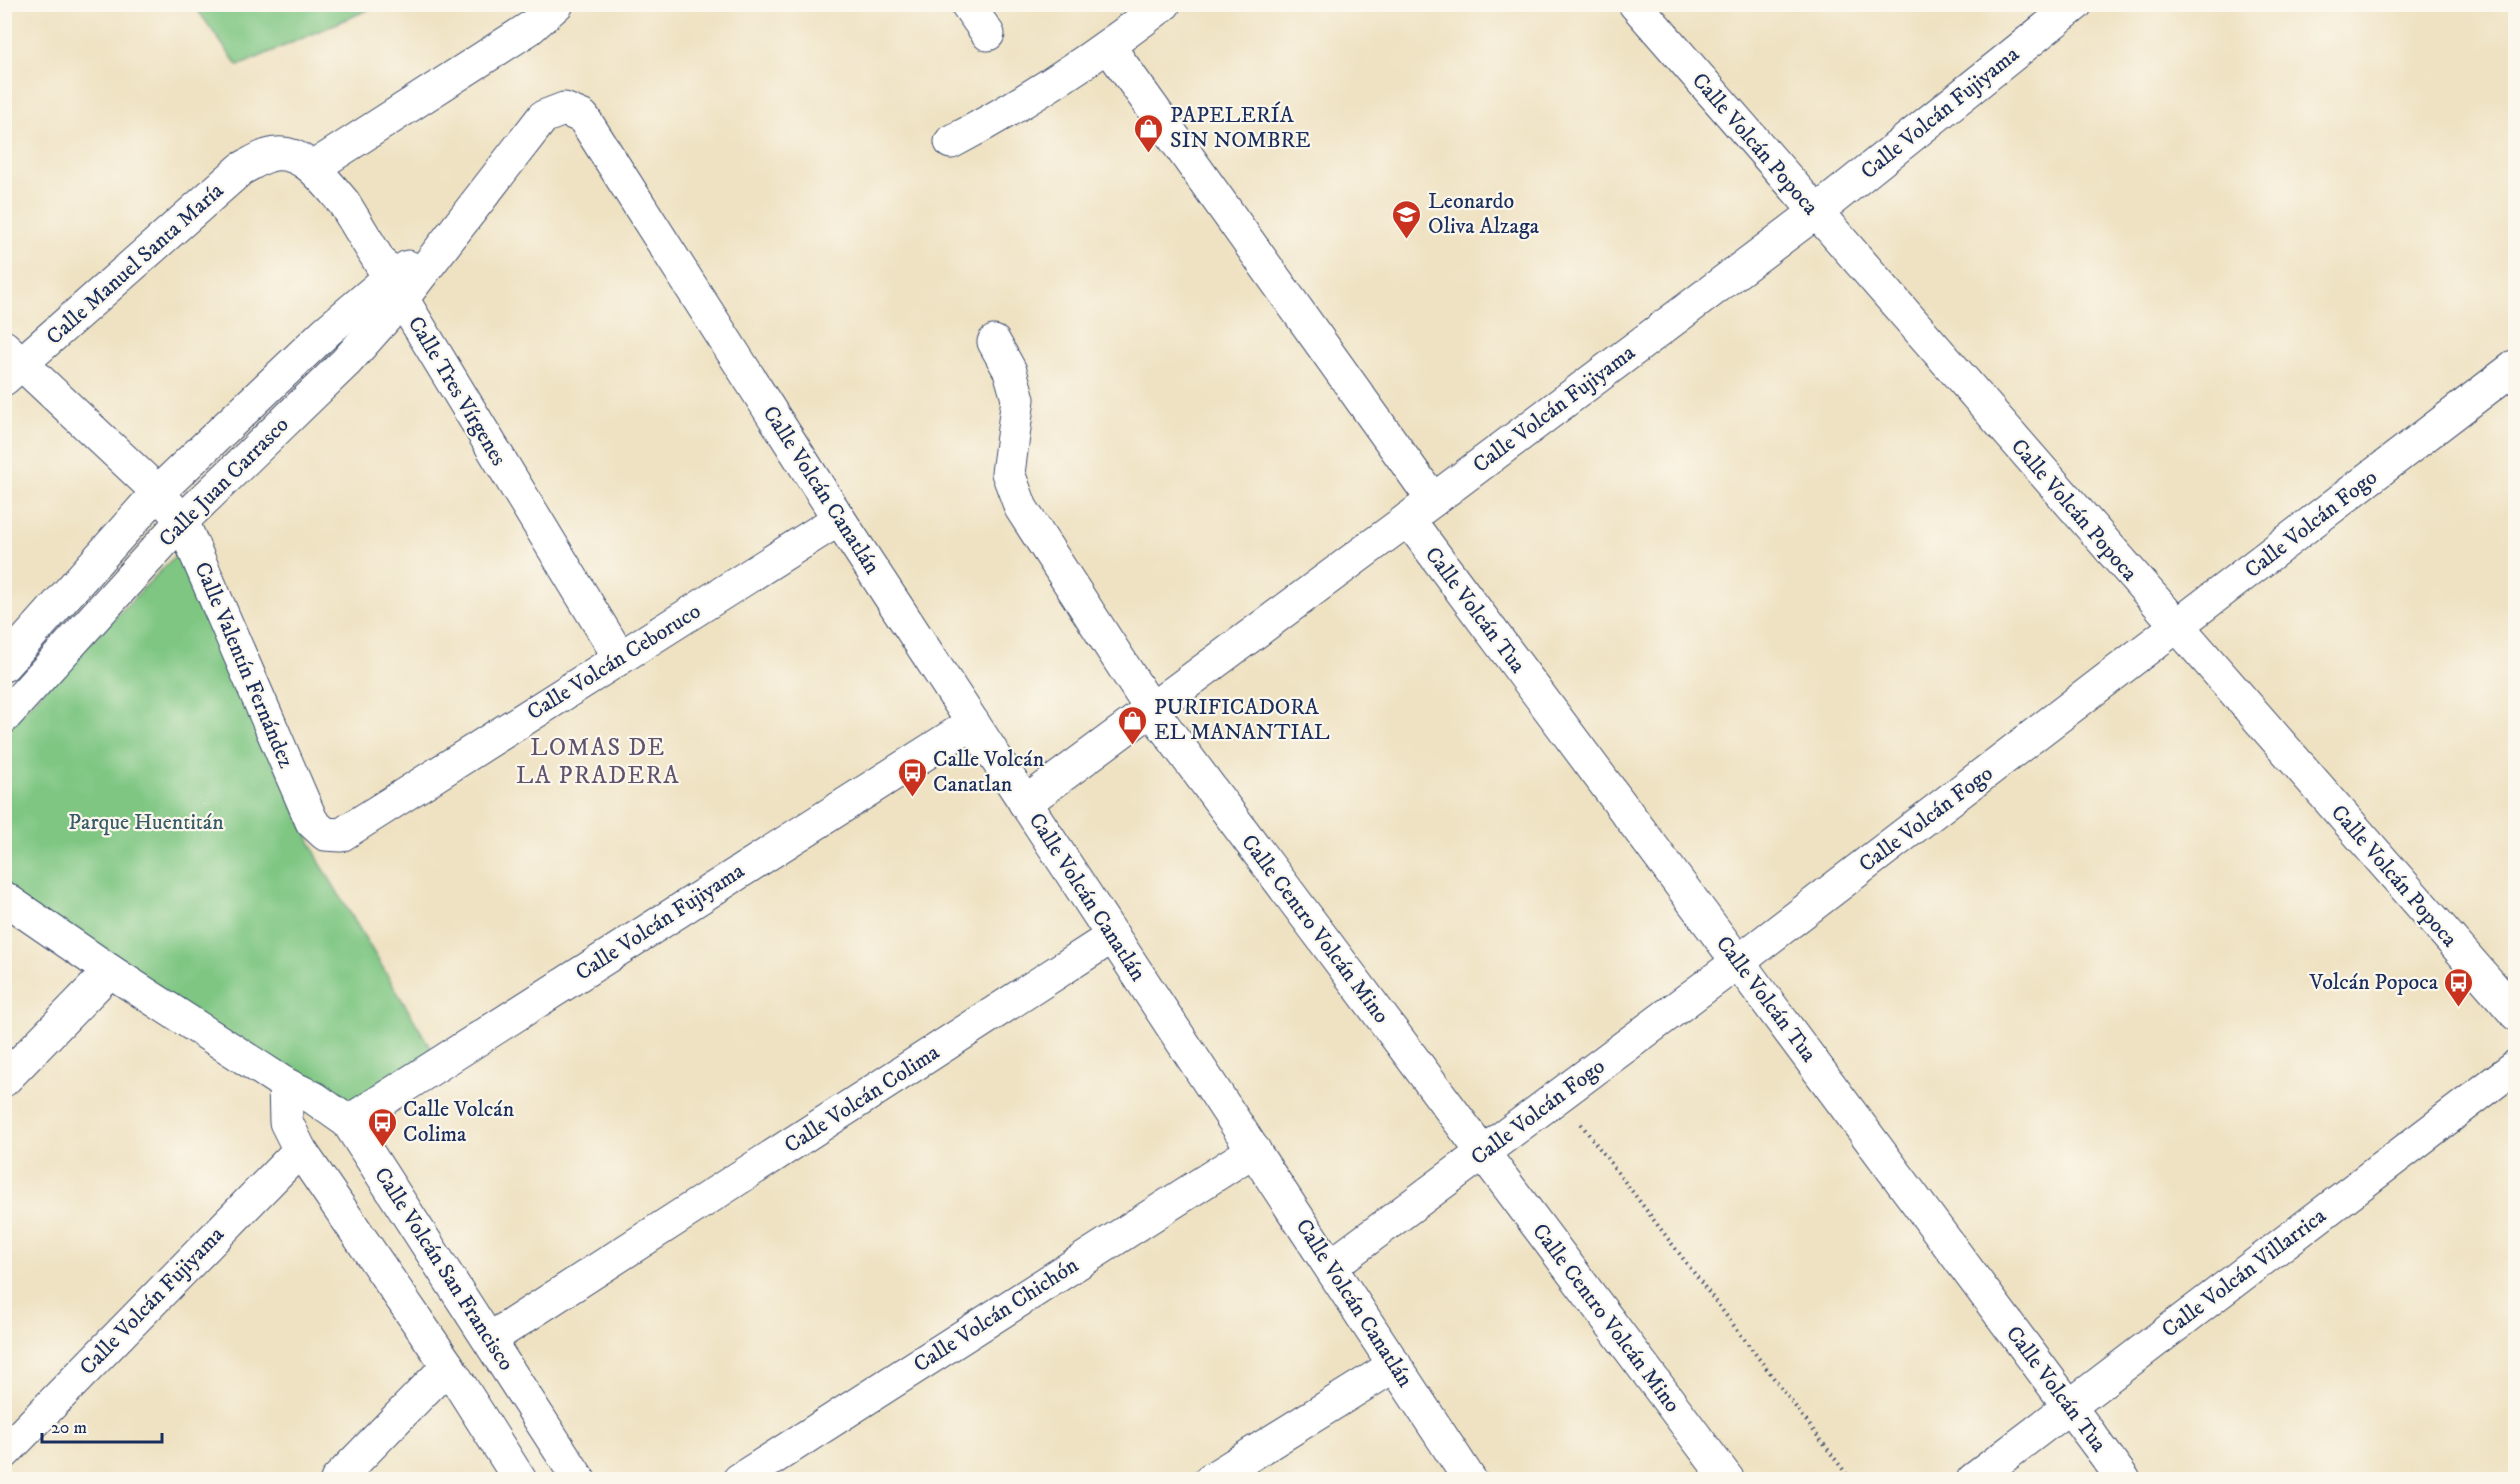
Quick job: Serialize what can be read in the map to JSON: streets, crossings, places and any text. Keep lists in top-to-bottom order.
{
  "streets": {
    "street": [
      "Calle Volcán Fujiyama",
      "Calle Volcán Popoca",
      "Calle Manuel Santa María",
      "Calle Tres Vírgenes",
      "Calle Juan Carrasco",
      "Calle Volcán Canatlán",
      "Calle Volcán Fogo",
      "Calle Volcán Tua",
      "Calle Volcán Ceboruco",
      "Calle Valentín Fernández",
      "Calle Centro Volcán Mino",
      "Calle Volcán Colima",
      "Calle Volcán San Francisco",
      "Calle Volcán Villarrica",
      "Calle Volcán Chichón"
    ]
  },
  "crossings": [
    ["Calle Volcán Fujiyama", "Calle Volcán Popoca"],
    ["Calle Volcán Fujiyama", "Calle Volcán Canatlán"],
    ["Calle Volcán Fujiyama", "Calle Volcán Tua"],
    ["Calle Volcán Fujiyama", "Calle Centro Volcán Mino"],
    ["Calle Volcán Fujiyama", "Calle Volcán San Francisco"],
    ["Calle Volcán Popoca", "Calle Volcán Fogo"],
    ["Calle Manuel Santa María", "Calle Tres Vírgenes"],
    ["Calle Manuel Santa María", "Calle Valentín Fernández"],
    ["Calle Tres Vírgenes", "Calle Juan Carrasco"],
    ["Calle Tres Vírgenes", "Calle Volcán Ceboruco"],
    ["Calle Juan Carrasco", "Calle Volcán Canatlán"],
    ["Calle Juan Carrasco", "Calle Valentín Fernández"],
    ["Calle Volcán Canatlán", "Calle Volcán Fogo"],
    ["Calle Volcán Canatlán", "Calle Volcán Ceboruco"],
    ["Calle Volcán Canatlán", "Calle Volcán Colima"],
    ["Calle Volcán Canatlán", "Calle Volcán Chichón"],
    ["Calle Volcán Fogo", "Calle Volcán Tua"],
    ["Calle Volcán Fogo", "Calle Centro Volcán Mino"],
    ["Calle Volcán Tua", "Calle Volcán Villarrica"],
    ["Calle Volcán Ceboruco", "Calle Valentín Fernández"],
    ["Calle Volcán Colima", "Calle Volcán San Francisco"]
  ],
  "districts": ["LOMAS DE LA PRADERA"],
  "parks": ["Parque Huentitán"],
  "places": {
    "shop": ["PAPELERÍA SIN NOMBRE", "PURIFICADORA EL MANANTIAL"],
    "school or university": ["Leonardo Oliva Alzaga"],
    "bus stop": ["Calle Volcán Canatlan", "Volcán Popoca", "Calle Volcán Colima"]
  },
  "scale_bar": "20 m"
}
